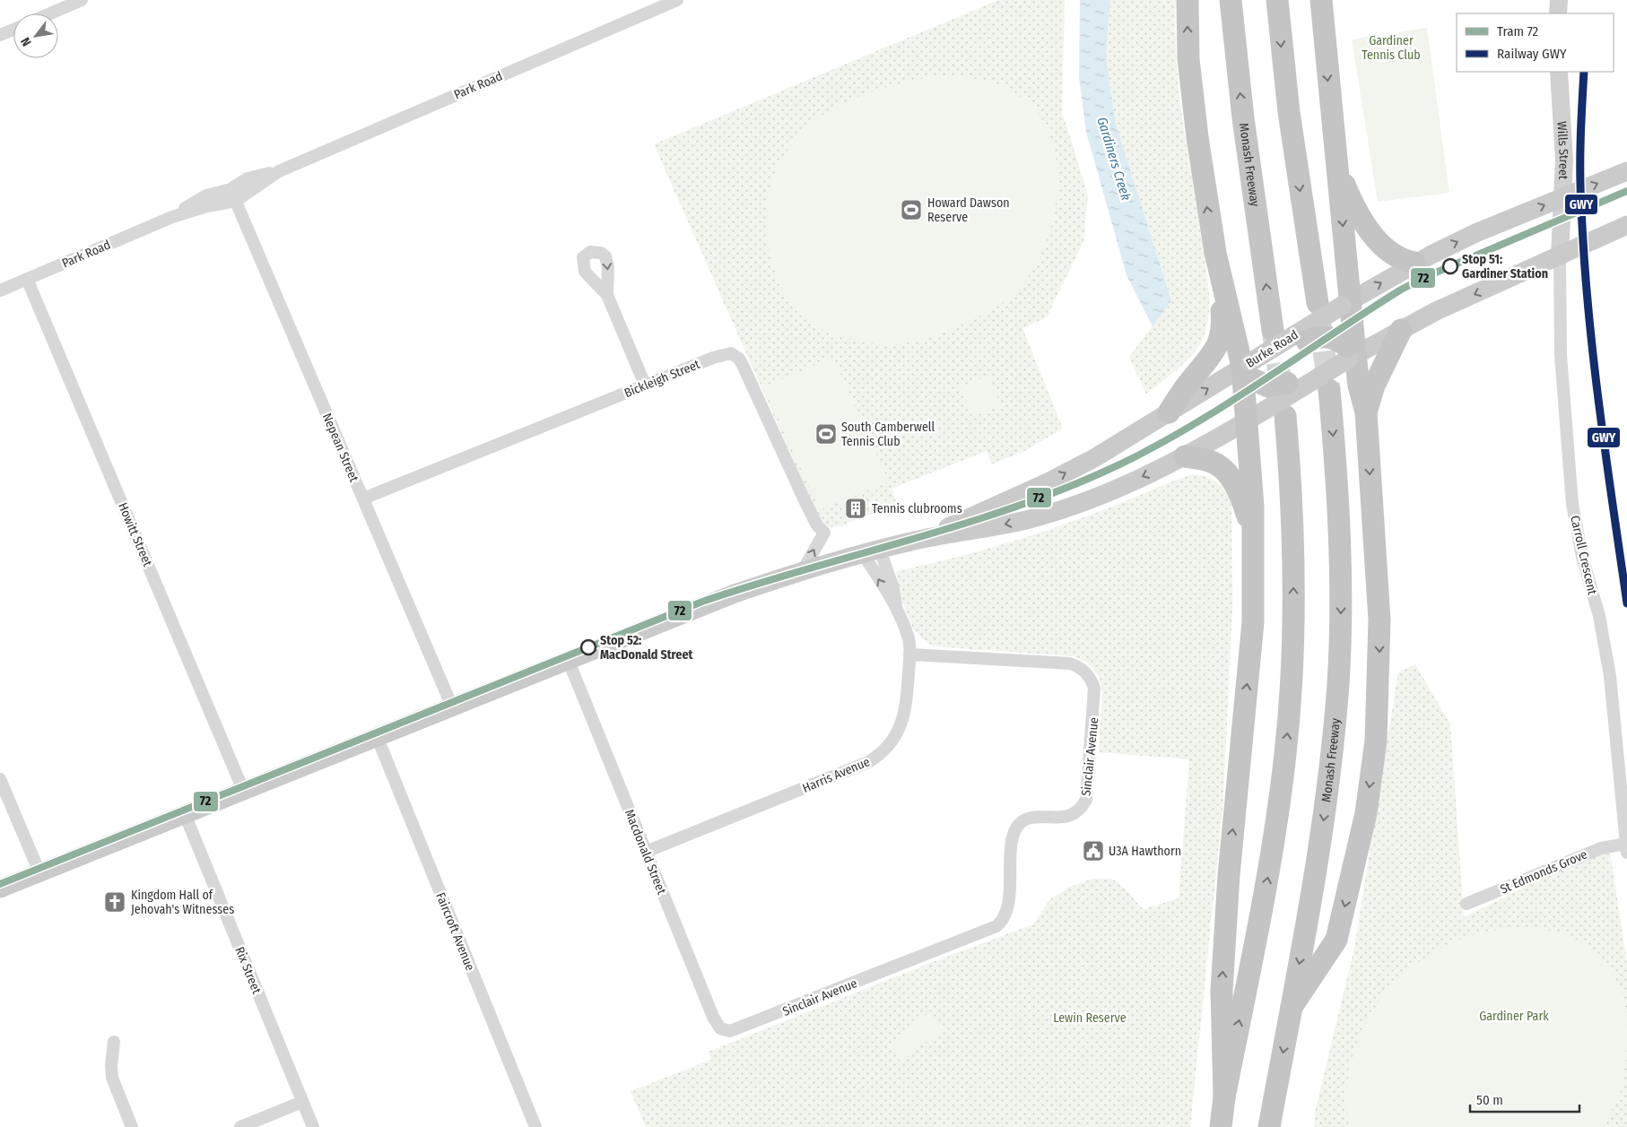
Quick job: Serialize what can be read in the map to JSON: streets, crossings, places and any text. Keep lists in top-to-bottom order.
{
  "streets": {
    "highway": ["Monash Freeway"],
    "main road": ["Burke Road"],
    "street": [
      "Park Road",
      "Wills Street",
      "Bickleigh Street",
      "Nepean Street",
      "Howitt Street",
      "Carroll Crescent",
      "Sinclair Avenue",
      "Harris Avenue",
      "Macdonald Street",
      "St Edmonds Grove",
      "Faircroft Avenue",
      "Rix Street"
    ]
  },
  "crossings": [
    ["Park Road", "Nepean Street"],
    ["Park Road", "Howitt Street"],
    ["Wills Street", "Burke Road"],
    ["Wills Street", "Carroll Crescent"],
    ["Monash Freeway", "Burke Road"],
    ["Burke Road", "Bickleigh Street"],
    ["Burke Road", "Nepean Street"],
    ["Burke Road", "Howitt Street"],
    ["Burke Road", "Carroll Crescent"],
    ["Burke Road", "Harris Avenue"],
    ["Burke Road", "Macdonald Street"],
    ["Burke Road", "Faircroft Avenue"],
    ["Burke Road", "Rix Street"],
    ["Bickleigh Street", "Nepean Street"],
    ["Carroll Crescent", "St Edmonds Grove"],
    ["Sinclair Avenue", "Harris Avenue"],
    ["Sinclair Avenue", "Macdonald Street"],
    ["Harris Avenue", "Macdonald Street"]
  ],
  "water": ["Gardiners Creek"],
  "parks": ["Gardiner Tennis Club", "Gardiner Park", "Lewin Reserve"],
  "places": {
    "sports": ["Howard Dawson Reserve", "South Camberwell Tennis Club"],
    "other": ["Stop 51: Gardiner Station", "Stop 52: MacDonald Street"],
    "building": ["Tennis clubrooms"],
    "public building": ["U3A Hawthorn"],
    "church": ["Kingdom Hall of Jehovah's Witnesses"]
  },
  "lines": ["rail line GWY", "tram line 72"],
  "legend": ["Tram 72", "Railway GWY"],
  "scale_bar": "50 m",
  "north": "bottom left"
}
